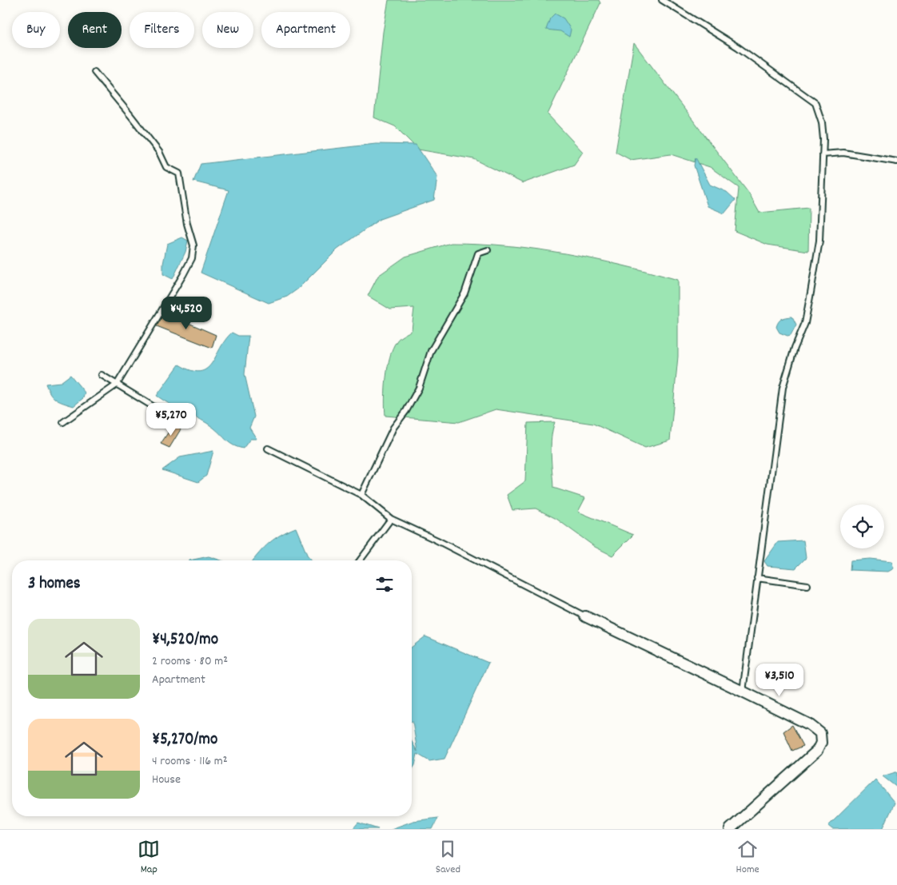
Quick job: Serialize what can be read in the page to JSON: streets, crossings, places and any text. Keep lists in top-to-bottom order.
{
  "page": {
    "chip": [
      "Buy",
      "Rent",
      "Filters",
      "New",
      "Apartment"
    ],
    "price": ["¥4,520", "¥5,270", "¥3,510"],
    "heading": "3 homes",
    "list": [
      {
        "name": "¥4,520/mo",
        "note": "2 rooms · 80 m² · Apartment"
      },
      {
        "name": "¥5,270/mo",
        "note": "4 rooms · 116 m² · House"
      }
    ],
    "tabs": ["Map", "Saved", "Home"]
  }
}
